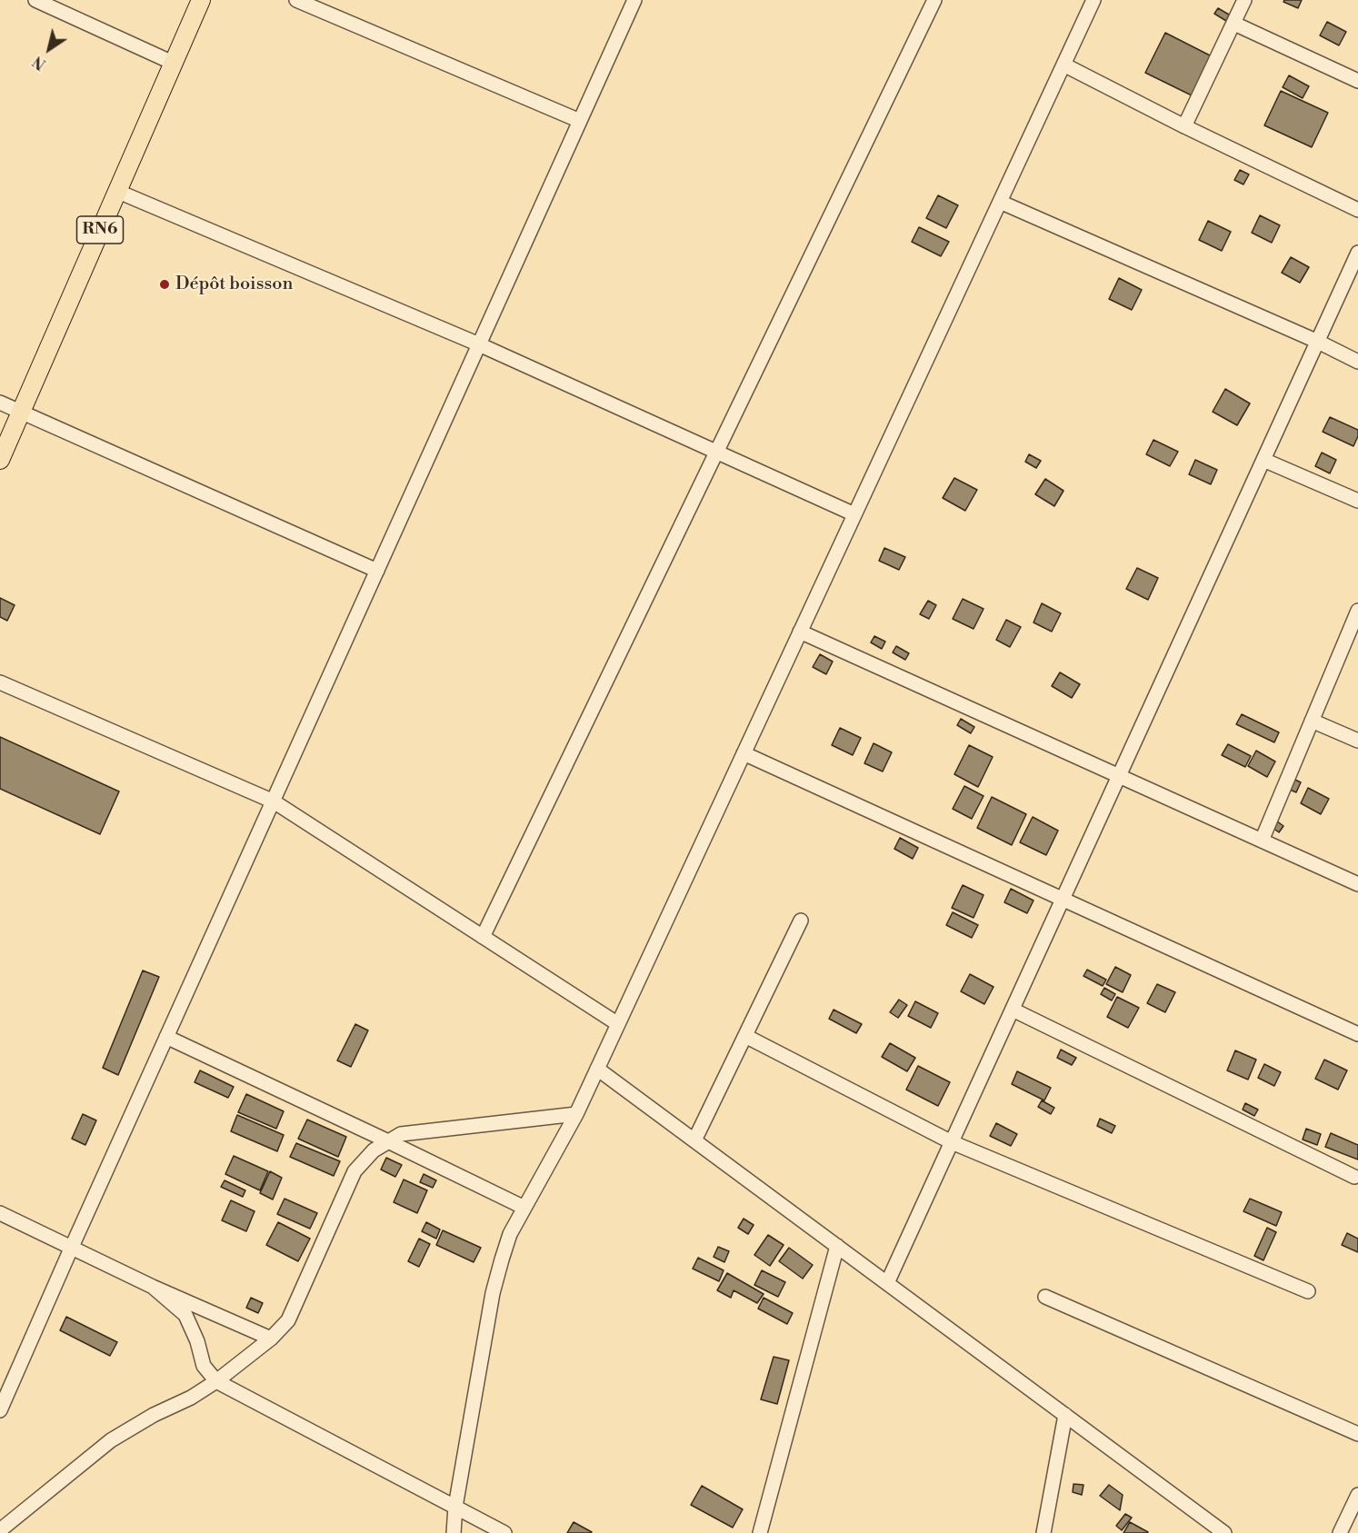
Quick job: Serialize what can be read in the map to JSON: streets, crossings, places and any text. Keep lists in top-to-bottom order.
{
  "streets": {
    "main road": ["RN6"]
  },
  "places": ["Dépôt boisson"],
  "north": "bottom left"
}
